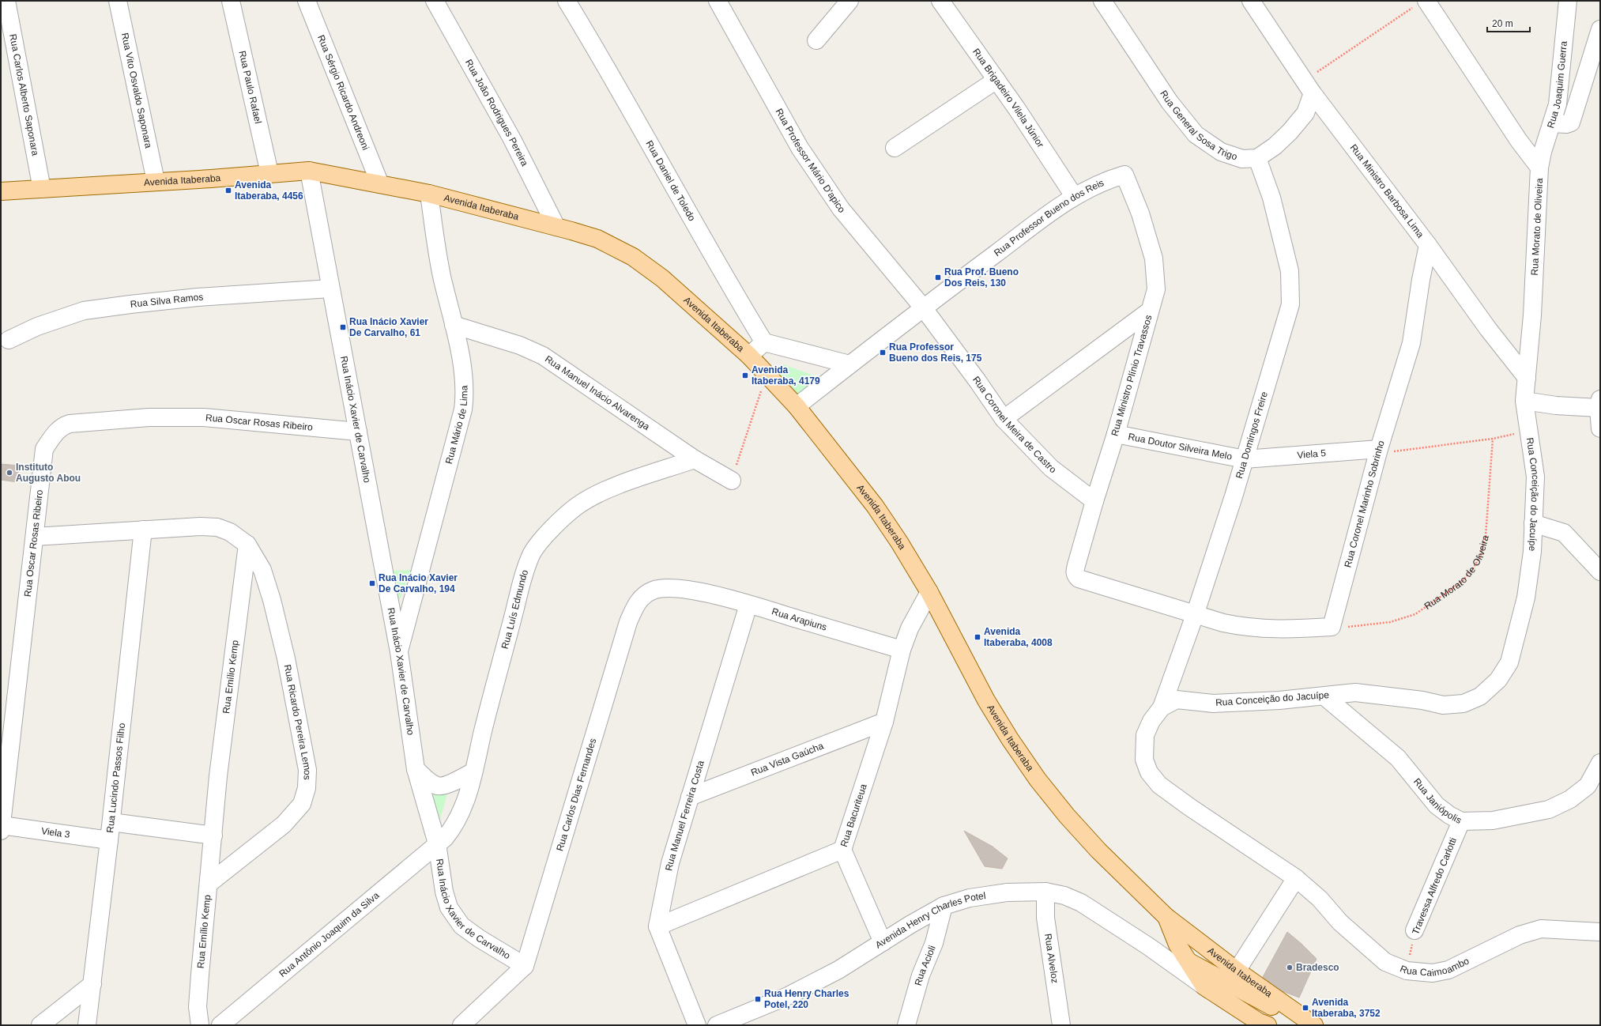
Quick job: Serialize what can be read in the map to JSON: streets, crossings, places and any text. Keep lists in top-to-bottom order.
{
  "streets": {
    "main road": ["Avenida Itaberaba"],
    "street": [
      "Rua Joaquim Guerra",
      "Rua Paulo Rafael",
      "Rua Vito Osvaldo Saponara",
      "Rua Sérgio Ricardo Andreoni",
      "Rua Carlos Alberto Saponara",
      "Rua Brigadeiro Vilela Júnior",
      "Rua João Rodrigues Pereira",
      "Rua General Sosa Trigo",
      "Rua Professor Mário D'apico",
      "Rua Daniel de Toledo",
      "Rua Ministro Barbosa Lima",
      "Rua Professor Bueno dos Reis",
      "Rua Morato de Oliveira",
      "Rua Silva Ramos",
      "Rua Ministro Plínio Travassos",
      "Rua Manuel Inácio Alvarenga",
      "Rua Inácio Xavier de Carvalho",
      "Rua Oscar Rosas Ribeiro",
      "Rua Coronel Meira de Castro",
      "Rua Mário de Lima",
      "Rua Domingos Freire",
      "Rua Doutor Silveira Melo",
      "Viela 5",
      "Rua Conceição do Jacuípe",
      "Rua Coronel Marinho Sobrinho",
      "Rua Luís Edmundo",
      "Rua Arapiuns",
      "Rua Emílio Kemp",
      "Rua Ricardo Pereira Lemos",
      "Rua Vista Gaúcha",
      "Rua Lucindo Passos Filho",
      "Rua Carlos Dias Fernandes",
      "Rua Janiópolis",
      "Rua Bacuriteua",
      "Rua Manuel Ferreira Costa",
      "Viela 3",
      "Travessa Alfredo Carlotti",
      "Avenida Henry Charles Potel",
      "Rua Antônio Joaquim da Silva",
      "Rua Alveloz",
      "Rua Caimoambo",
      "Rua Acioli"
    ]
  },
  "crossings": [
    ["Rua Joaquim Guerra", "Rua Morato de Oliveira"],
    ["Rua Paulo Rafael", "Avenida Itaberaba"],
    ["Rua Vito Osvaldo Saponara", "Avenida Itaberaba"],
    ["Rua Sérgio Ricardo Andreoni", "Avenida Itaberaba"],
    ["Rua Carlos Alberto Saponara", "Avenida Itaberaba"],
    ["Rua Brigadeiro Vilela Júnior", "Rua Professor Bueno dos Reis"],
    ["Rua João Rodrigues Pereira", "Avenida Itaberaba"],
    ["Rua General Sosa Trigo", "Rua Domingos Freire"],
    ["Rua Professor Mário D'apico", "Rua Professor Bueno dos Reis"],
    ["Rua Professor Mário D'apico", "Rua Coronel Meira de Castro"],
    ["Avenida Itaberaba", "Rua Professor Bueno dos Reis"],
    ["Avenida Itaberaba", "Rua Inácio Xavier de Carvalho"],
    ["Avenida Itaberaba", "Rua Mário de Lima"],
    ["Avenida Itaberaba", "Rua Bacuriteua"],
    ["Avenida Itaberaba", "Avenida Henry Charles Potel"],
    ["Rua Ministro Barbosa Lima", "Rua Morato de Oliveira"],
    ["Rua Ministro Barbosa Lima", "Rua Coronel Marinho Sobrinho"],
    ["Rua Professor Bueno dos Reis", "Rua Ministro Plínio Travassos"],
    ["Rua Professor Bueno dos Reis", "Rua Coronel Meira de Castro"],
    ["Rua Morato de Oliveira", "Rua Conceição do Jacuípe"],
    ["Rua Morato de Oliveira", "Rua Coronel Marinho Sobrinho"],
    ["Rua Silva Ramos", "Rua Inácio Xavier de Carvalho"],
    ["Rua Ministro Plínio Travassos", "Rua Coronel Meira de Castro"],
    ["Rua Ministro Plínio Travassos", "Rua Domingos Freire"],
    ["Rua Ministro Plínio Travassos", "Rua Doutor Silveira Melo"],
    ["Rua Manuel Inácio Alvarenga", "Rua Mário de Lima"],
    ["Rua Manuel Inácio Alvarenga", "Rua Luís Edmundo"],
    ["Rua Inácio Xavier de Carvalho", "Rua Oscar Rosas Ribeiro"],
    ["Rua Inácio Xavier de Carvalho", "Rua Mário de Lima"],
    ["Rua Inácio Xavier de Carvalho", "Rua Luís Edmundo"],
    ["Rua Inácio Xavier de Carvalho", "Rua Carlos Dias Fernandes"],
    ["Rua Inácio Xavier de Carvalho", "Rua Antônio Joaquim da Silva"],
    ["Rua Oscar Rosas Ribeiro", "Viela 3"],
    ["Rua Domingos Freire", "Rua Doutor Silveira Melo"],
    ["Rua Domingos Freire", "Viela 5"],
    ["Rua Domingos Freire", "Rua Conceição do Jacuípe"],
    ["Rua Doutor Silveira Melo", "Viela 5"],
    ["Viela 5", "Rua Coronel Marinho Sobrinho"],
    ["Rua Conceição do Jacuípe", "Rua Janiópolis"],
    ["Rua Conceição do Jacuípe", "Rua Caimoambo"],
    ["Rua Luís Edmundo", "Rua Antônio Joaquim da Silva"],
    ["Rua Arapiuns", "Rua Carlos Dias Fernandes"],
    ["Rua Arapiuns", "Rua Bacuriteua"],
    ["Rua Arapiuns", "Rua Manuel Ferreira Costa"],
    ["Rua Emílio Kemp", "Rua Ricardo Pereira Lemos"],
    ["Rua Vista Gaúcha", "Rua Bacuriteua"],
    ["Rua Vista Gaúcha", "Rua Manuel Ferreira Costa"],
    ["Rua Lucindo Passos Filho", "Viela 3"],
    ["Rua Janiópolis", "Travessa Alfredo Carlotti"],
    ["Rua Bacuriteua", "Rua Manuel Ferreira Costa"],
    ["Travessa Alfredo Carlotti", "Rua Caimoambo"],
    ["Avenida Henry Charles Potel", "Rua Alveloz"],
    ["Avenida Henry Charles Potel", "Rua Acioli"]
  ],
  "places": {
    "transit": [
      "Avenida Itaberaba, 4456",
      "Rua Prof. Bueno Dos Reis, 130",
      "Rua Inácio Xavier De Carvalho, 61",
      "Rua Professor Bueno dos Reis, 175",
      "Avenida Itaberaba, 4179",
      "Rua Inácio Xavier De Carvalho, 194",
      "Avenida Itaberaba, 4008",
      "Rua Henry Charles Potel, 220",
      "Avenida Itaberaba, 3752"
    ],
    "other": ["Instituto Augusto Abou", "Bradesco"]
  },
  "scale_bar": "20 m"
}
